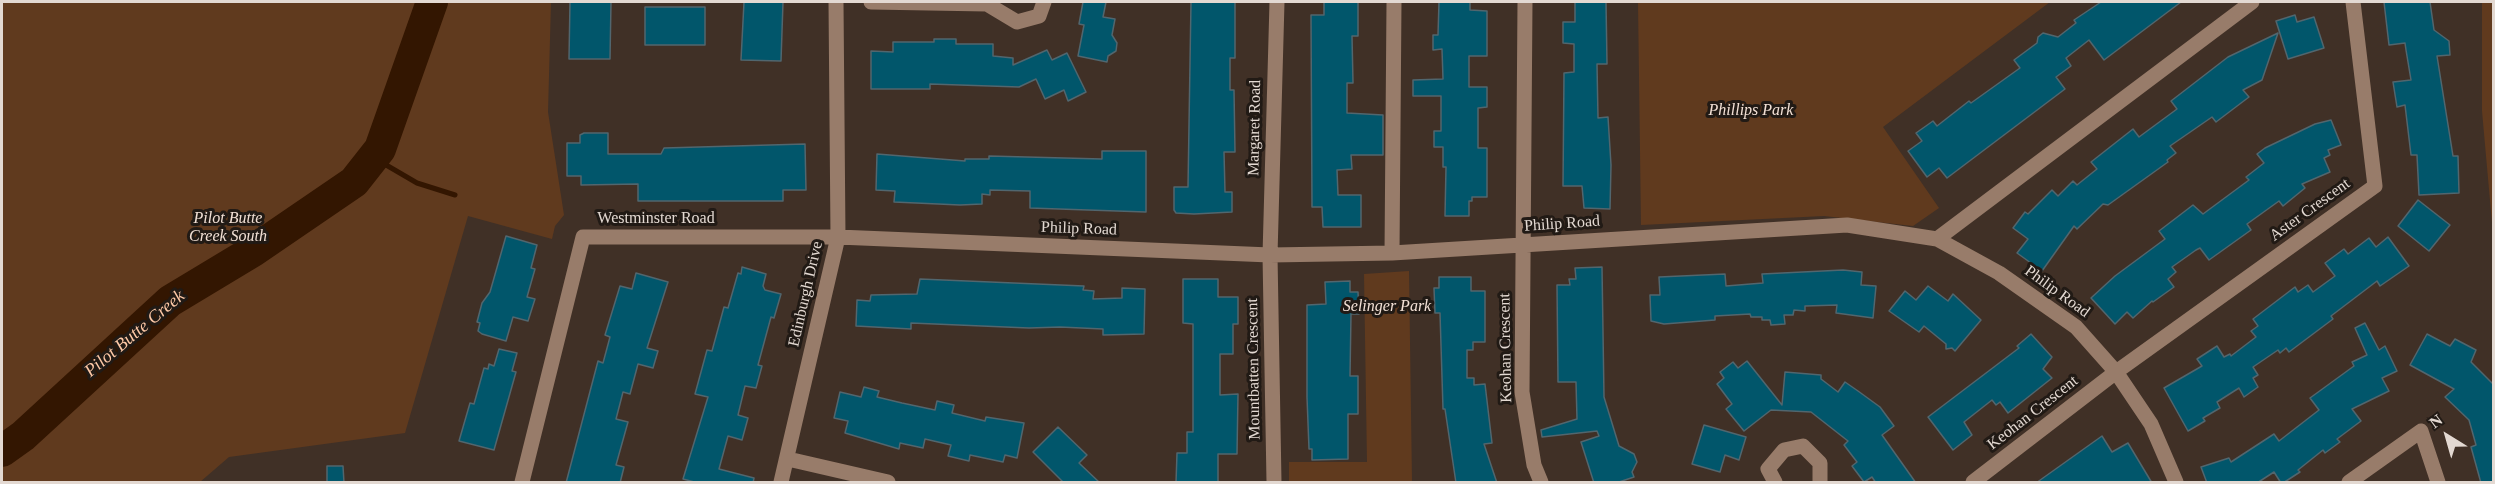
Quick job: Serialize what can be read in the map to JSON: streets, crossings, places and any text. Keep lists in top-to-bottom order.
{
  "streets": {
    "street": [
      "Margaret Road",
      "Aster Crescent",
      "Westminster Road",
      "Philip Road",
      "Edinburgh Drive",
      "Keohan Crescent",
      "Mountbatten Crescent"
    ]
  },
  "crossings": [
    ["Margaret Road", "Philip Road"],
    ["Margaret Road", "Mountbatten Crescent"],
    ["Aster Crescent", "Philip Road"],
    ["Aster Crescent", "Keohan Crescent"],
    ["Westminster Road", "Philip Road"],
    ["Westminster Road", "Edinburgh Drive"],
    ["Philip Road", "Edinburgh Drive"],
    ["Philip Road", "Keohan Crescent"],
    ["Philip Road", "Mountbatten Crescent"]
  ],
  "water": ["Pilot Butte Creek"],
  "parks": ["Phillips Park", "Pilot Butte Creek South", "Selinger Park"],
  "north": "top left"
}
